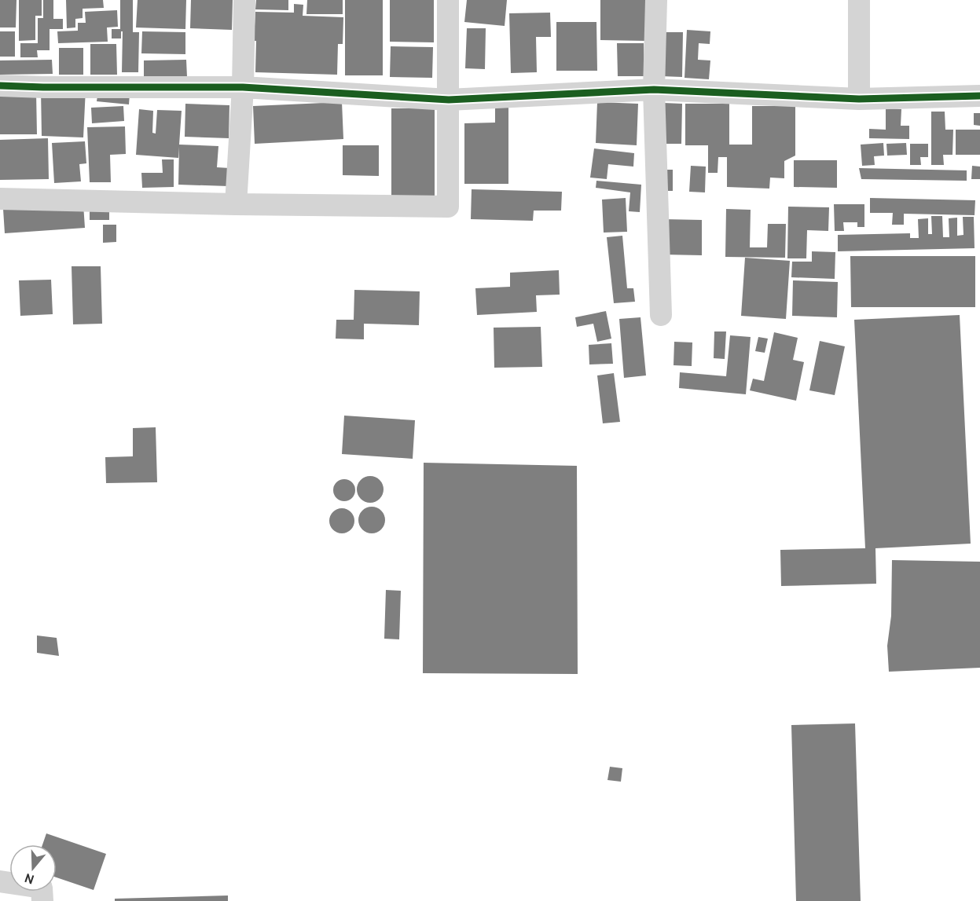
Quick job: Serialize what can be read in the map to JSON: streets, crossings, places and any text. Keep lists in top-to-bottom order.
{
  "north": "bottom"
}
